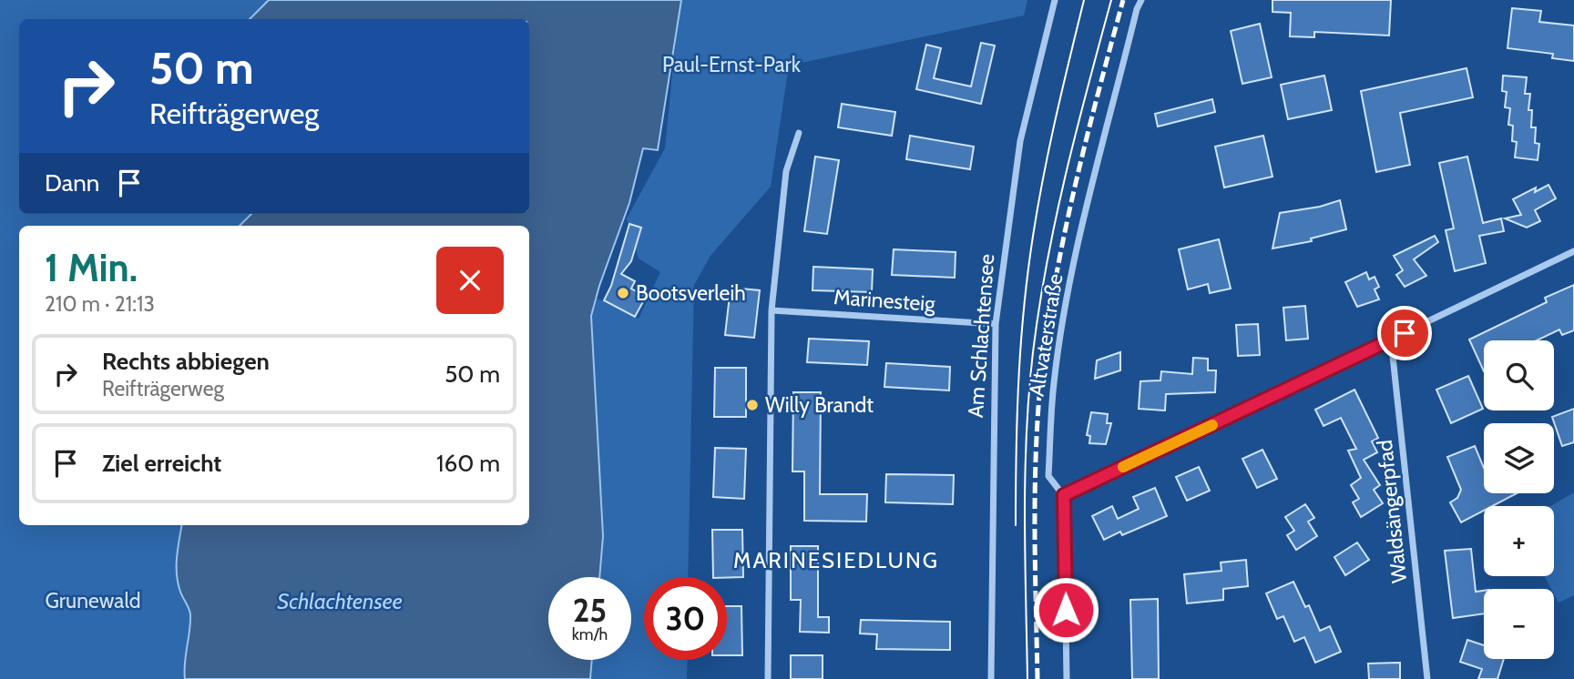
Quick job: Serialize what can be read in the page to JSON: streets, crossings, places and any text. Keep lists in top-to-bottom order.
{
  "streets": {
    "street": [
      "Marinesteig",
      "Altvaterstraße",
      "Am Schlachtensee",
      "Waldsängerpfad"
    ]
  },
  "crossings": [
    ["Marinesteig", "Am Schlachtensee"]
  ],
  "districts": ["MARINESIEDLUNG"],
  "water": ["Schlachtensee"],
  "parks": ["Paul-Ernst-Park", "Grunewald"],
  "places": ["Bootsverleih", "Willy Brandt"],
  "page": {
    "turn": ["50 m", "Reifträgerweg"],
    "then": "Dann",
    "heading": ["1 Min.", "210 m · 21:13"],
    "list": [
      {
        "name": "Rechts abbiegen",
        "note": "Reifträgerweg",
        "value": "50 m"
      },
      {
        "name": "Ziel erreicht",
        "value": "160 m"
      }
    ],
    "map_buttons": ["+", "−"],
    "speed": "25 km/h",
    "limit": "30"
  }
}
